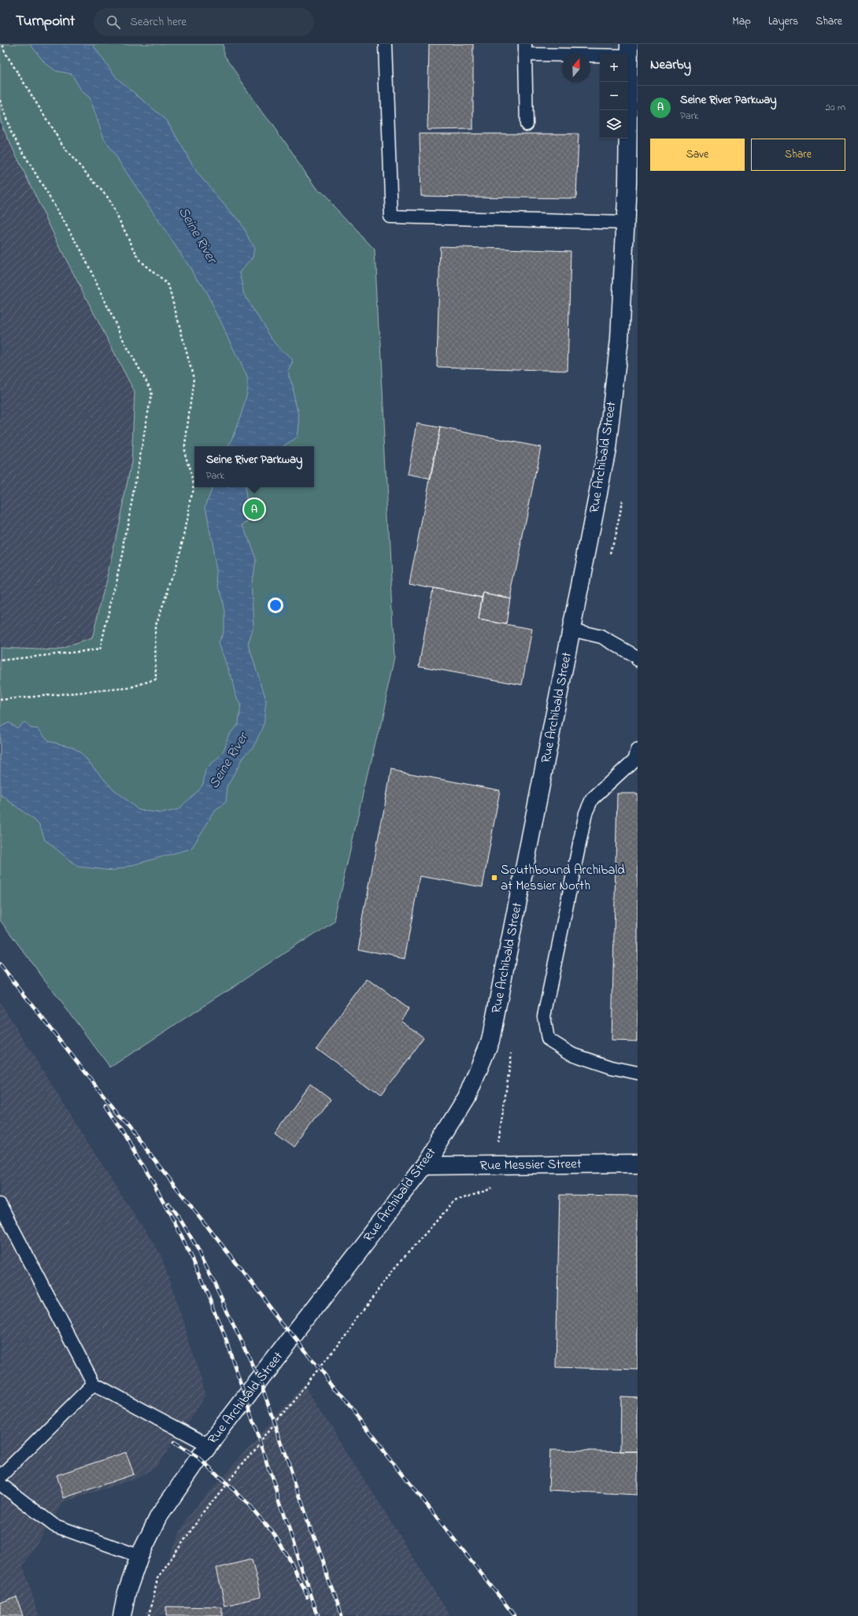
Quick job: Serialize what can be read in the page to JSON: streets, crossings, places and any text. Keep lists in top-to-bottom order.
{
  "streets": {
    "main road": ["Rue Archibald Street", "Rue Messier Street"]
  },
  "crossings": [
    ["Rue Archibald Street", "Rue Messier Street"]
  ],
  "water": ["Seine River"],
  "places": {
    "transit": ["Southbound Archibald at Messier North"]
  },
  "north": "top",
  "page": {
    "header": "Turnpoint",
    "search": "Search here",
    "nav": ["Map", "Layers", "Share"],
    "heading": "Nearby",
    "map_buttons": ["+", "−"],
    "list": [
      {
        "mark": "A",
        "name": "Seine River Parkway",
        "note": "Park",
        "value": "20 m"
      }
    ],
    "buttons": ["Save", "Share"],
    "popup": ["Seine River Parkway", "Park"],
    "pins": "A"
  }
}
